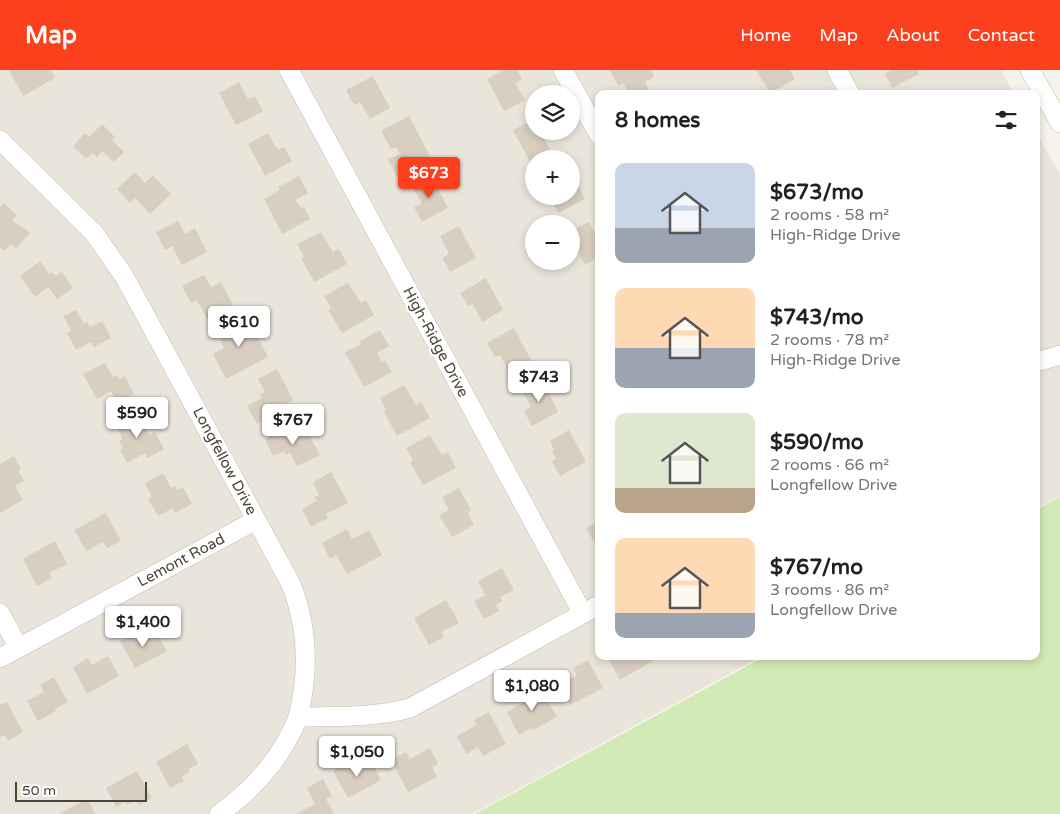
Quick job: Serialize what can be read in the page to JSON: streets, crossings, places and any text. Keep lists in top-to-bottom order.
{
  "streets": {
    "street": ["High-Ridge Drive", "Longfellow Drive", "Lemont Road"]
  },
  "crossings": [
    ["Longfellow Drive", "Lemont Road"]
  ],
  "scale_bar": "50 m",
  "page": {
    "header": "Map",
    "nav": [
      "Home",
      "Map",
      "About",
      "Contact"
    ],
    "map_buttons": ["+", "−"],
    "heading": "8 homes",
    "list": [
      {
        "name": "$673/mo",
        "note": "2 rooms · 58 m² · High-Ridge Drive"
      },
      {
        "name": "$743/mo",
        "note": "2 rooms · 78 m² · High-Ridge Drive"
      },
      {
        "name": "$590/mo",
        "note": "2 rooms · 66 m² · Longfellow Drive"
      },
      {
        "name": "$767/mo",
        "note": "3 rooms · 86 m² · Longfellow Drive"
      }
    ],
    "price": [
      "$673",
      "$610",
      "$743",
      "$590",
      "$767",
      "$1,400",
      "$1,080",
      "$1,050"
    ],
    "scale": "50 m"
  }
}
